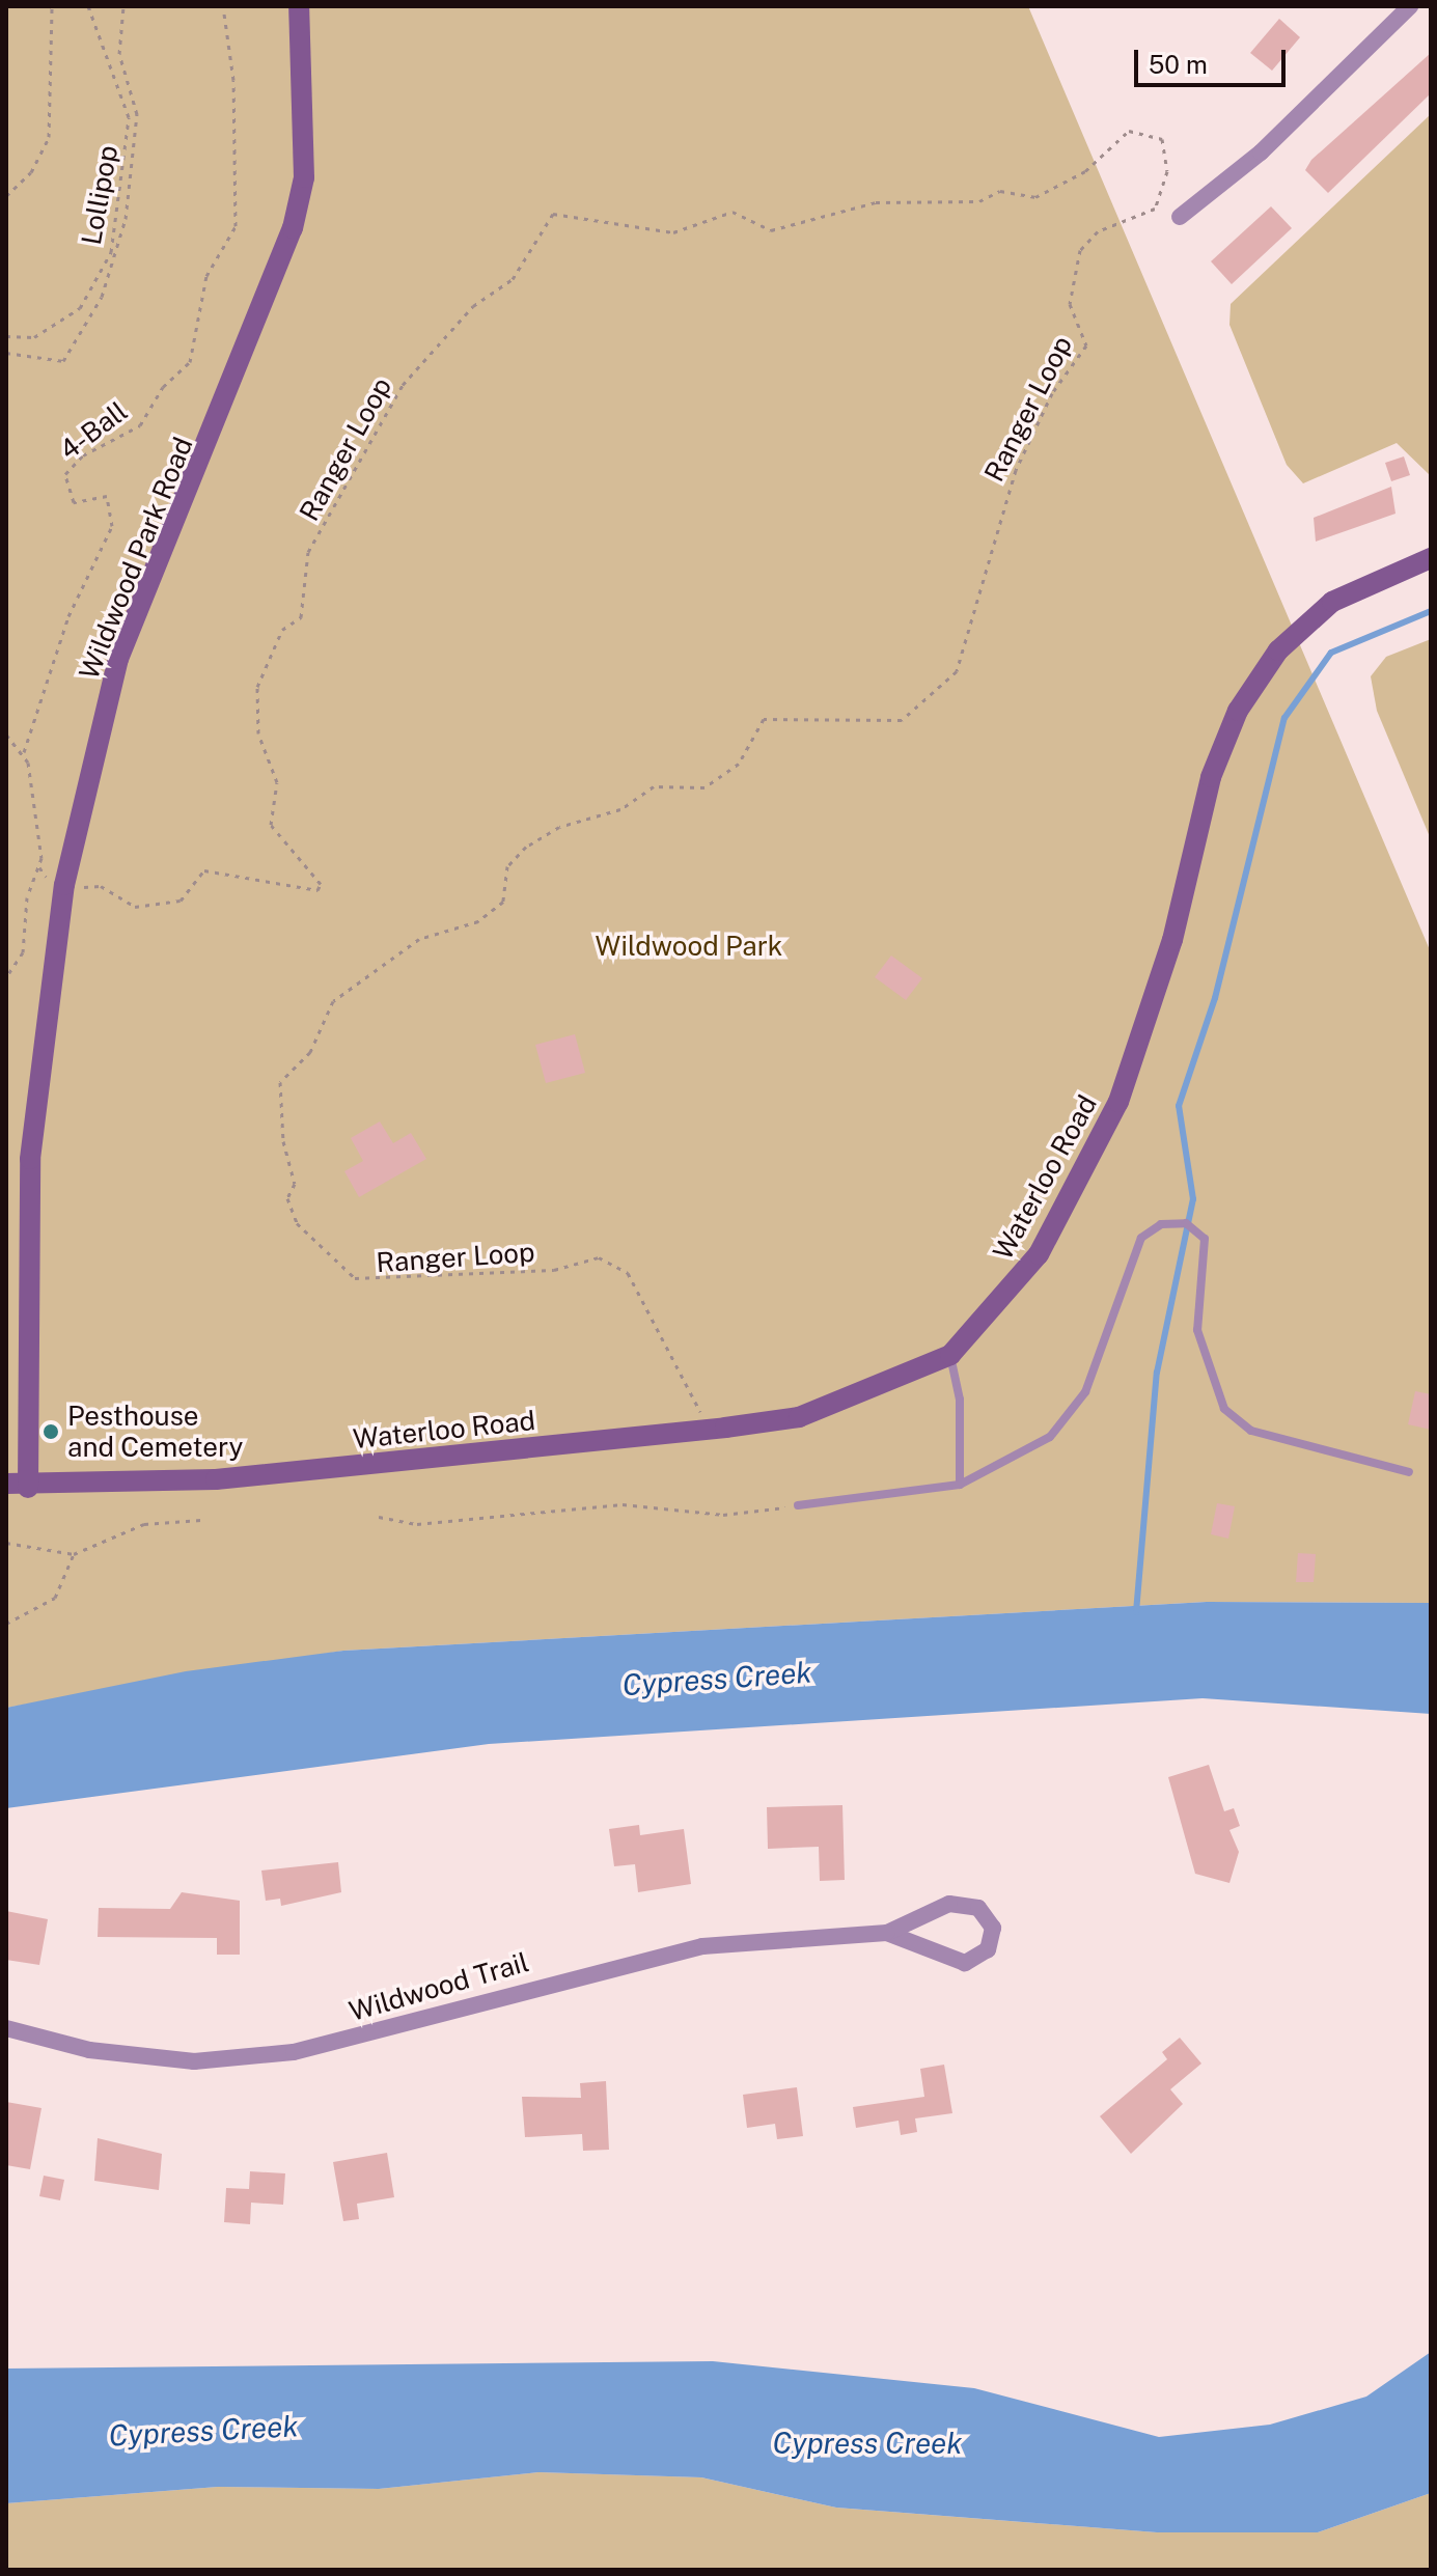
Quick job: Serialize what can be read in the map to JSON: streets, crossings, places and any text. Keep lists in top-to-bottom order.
{
  "streets": {
    "street": ["Wildwood Park Road", "Waterloo Road", "Wildwood Trail"],
    "path": ["Lollipop", "Ranger Loop", "4-Ball"]
  },
  "crossings": [
    ["Ranger Loop", "Wildwood Park Road"],
    ["Ranger Loop", "Waterloo Road"],
    ["Wildwood Park Road", "Waterloo Road"]
  ],
  "water": ["Cypress Creek"],
  "parks": ["Wildwood Park"],
  "places": ["Pesthouse and Cemetery"],
  "scale_bar": "50 m"
}
